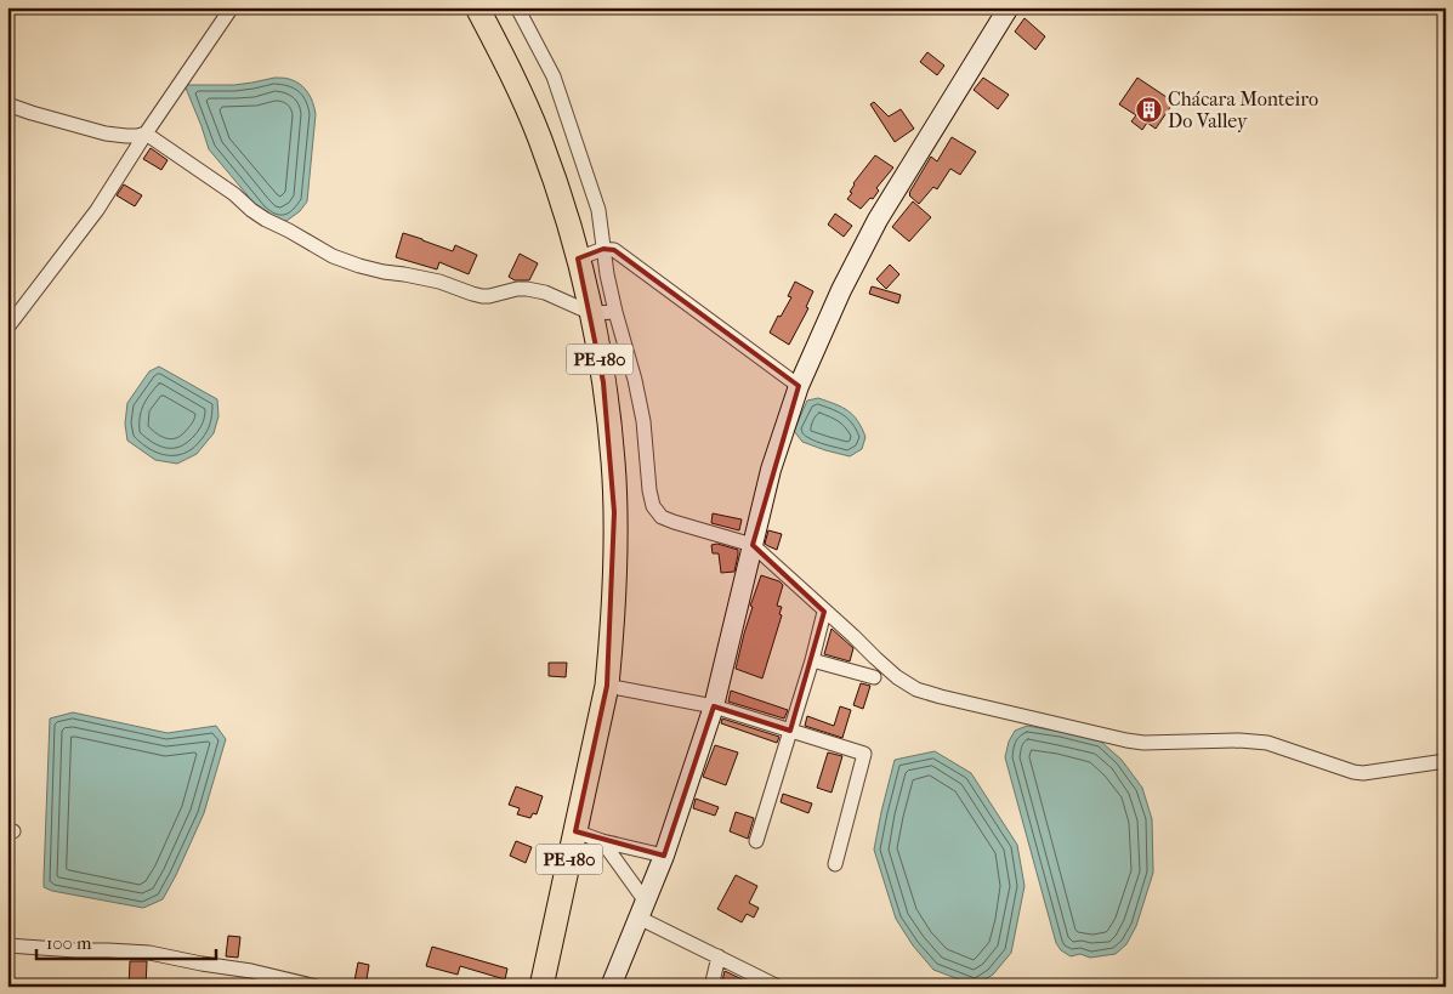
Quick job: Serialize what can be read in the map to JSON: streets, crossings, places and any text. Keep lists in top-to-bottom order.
{
  "streets": {
    "main road": ["PE-180"]
  },
  "places": {
    "building": ["Chácara Monteiro Do Valley"]
  },
  "scale_bar": "100 m"
}
